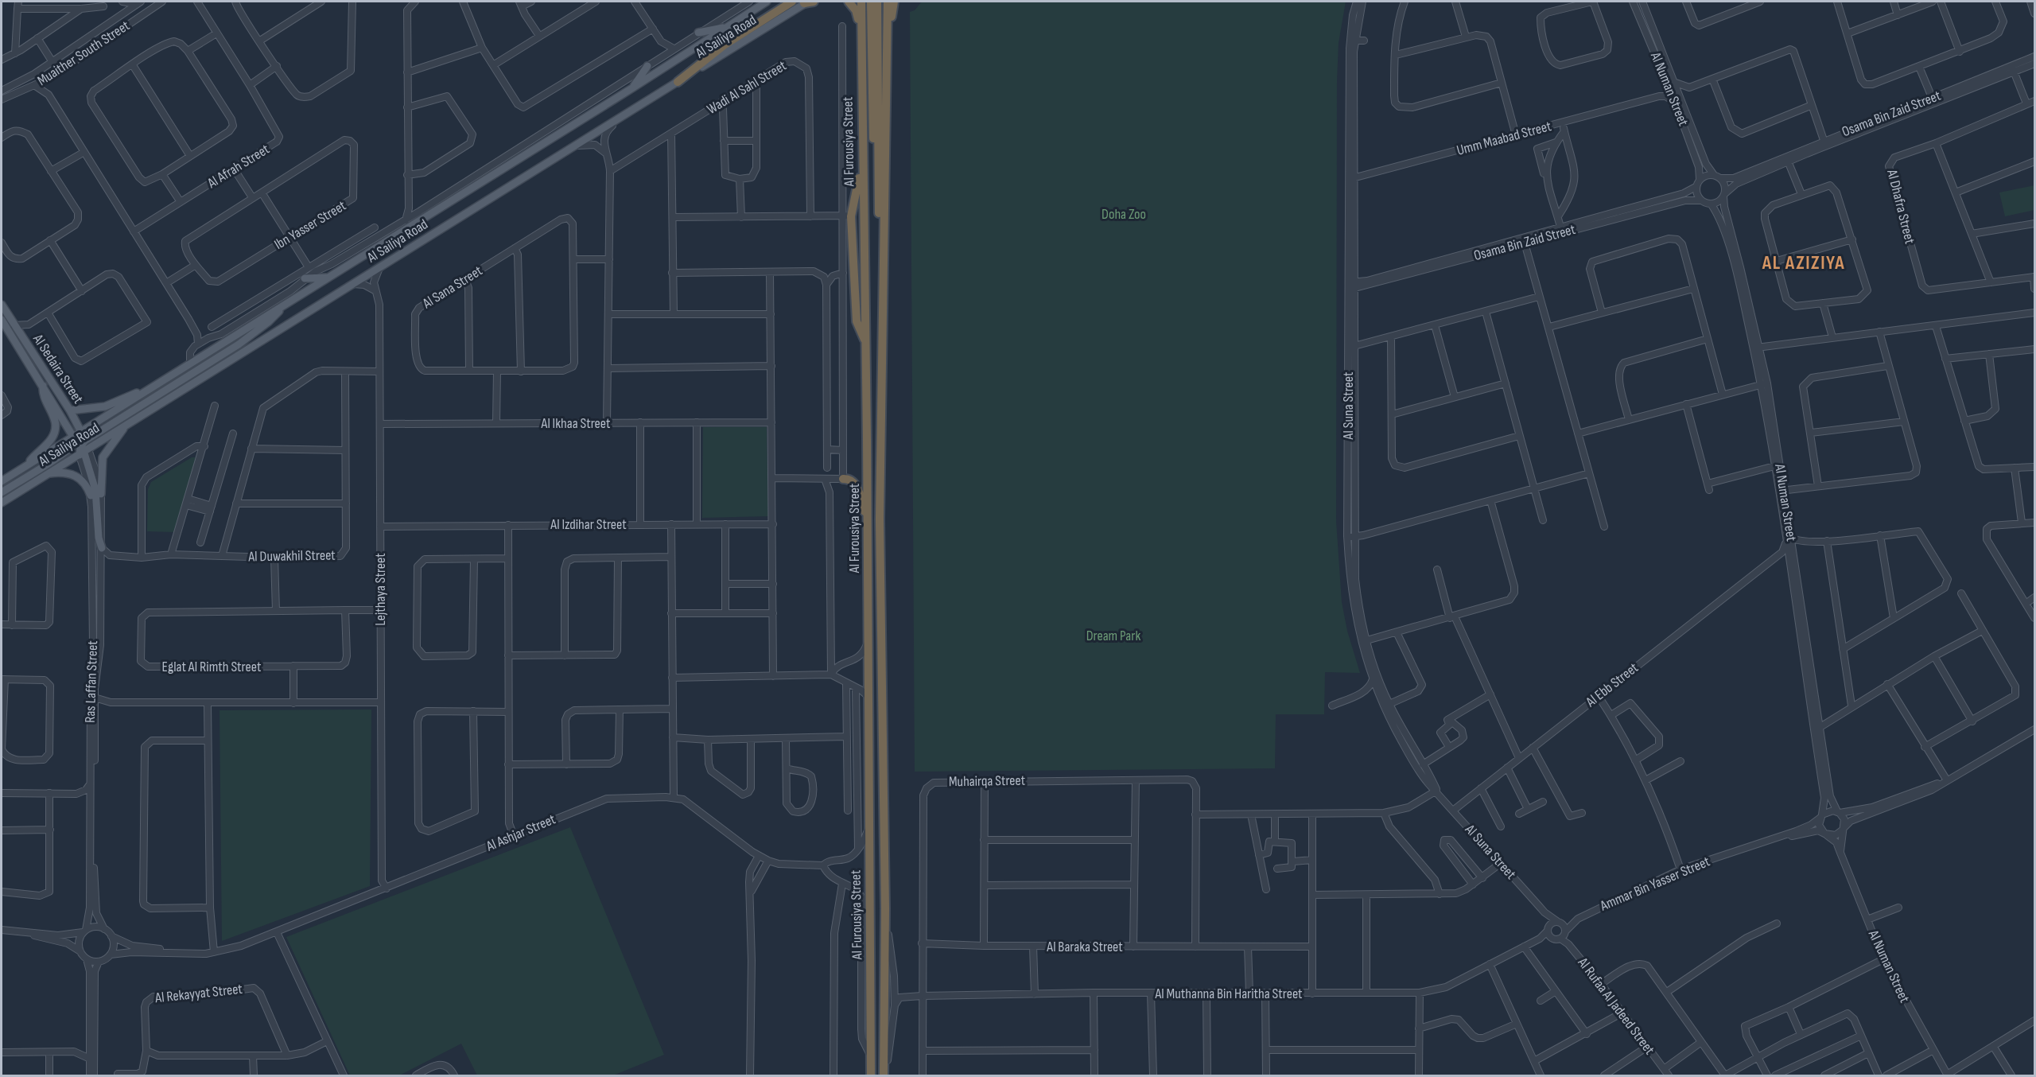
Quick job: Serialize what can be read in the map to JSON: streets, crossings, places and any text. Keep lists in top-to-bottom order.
{
  "streets": {
    "highway": ["Al Furousiya Street"],
    "main road": ["Al Sailiya Road", "Al Sedaira Street"],
    "street": [
      "Muaither South Street",
      "Wadi Al Sahl Street",
      "Al Numan Street",
      "Osama Bin Zaid Street",
      "Umm Maabad Street",
      "Al Afrah Street",
      "Al Dhafra Street",
      "Ibn Yasser Street",
      "Al Sana Street",
      "Al Suna Street",
      "Al Ikhaa Street",
      "Al Izdihar Street",
      "Al Duwakhil Street",
      "Lejthaya Street",
      "Eglat Al Rimth Street",
      "Ras Laffan Street",
      "Al Ebb Street",
      "Muhairqa Street",
      "Al Ashjar Street",
      "Ammar Bin Yasser Street",
      "Al Baraka Street",
      "Al Rekayyat Street",
      "Al Muthanna Bin Haritha Street",
      "Al Rufaa Al Jadeed Street"
    ]
  },
  "crossings": [
    ["Al Sailiya Road", "Al Sedaira Street"],
    ["Al Sailiya Road", "Lejthaya Street"],
    ["Al Sailiya Road", "Ras Laffan Street"],
    ["Al Numan Street", "Osama Bin Zaid Street"],
    ["Al Numan Street", "Al Ebb Street"],
    ["Al Numan Street", "Ammar Bin Yasser Street"],
    ["Osama Bin Zaid Street", "Al Suna Street"],
    ["Umm Maabad Street", "Al Suna Street"],
    ["Al Sedaira Street", "Ras Laffan Street"],
    ["Al Suna Street", "Al Ebb Street"],
    ["Al Suna Street", "Ammar Bin Yasser Street"],
    ["Al Suna Street", "Al Rufaa Al Jadeed Street"],
    ["Al Ikhaa Street", "Lejthaya Street"],
    ["Al Izdihar Street", "Lejthaya Street"],
    ["Al Duwakhil Street", "Ras Laffan Street"],
    ["Lejthaya Street", "Eglat Al Rimth Street"],
    ["Lejthaya Street", "Al Ashjar Street"],
    ["Ras Laffan Street", "Al Ashjar Street"],
    ["Muhairqa Street", "Al Baraka Street"],
    ["Muhairqa Street", "Al Muthanna Bin Haritha Street"],
    ["Ammar Bin Yasser Street", "Al Muthanna Bin Haritha Street"],
    ["Ammar Bin Yasser Street", "Al Rufaa Al Jadeed Street"],
    ["Al Muthanna Bin Haritha Street", "Al Rufaa Al Jadeed Street"]
  ],
  "districts": ["AL AZIZIYA"],
  "parks": ["Doha Zoo", "Dream Park"]
}
